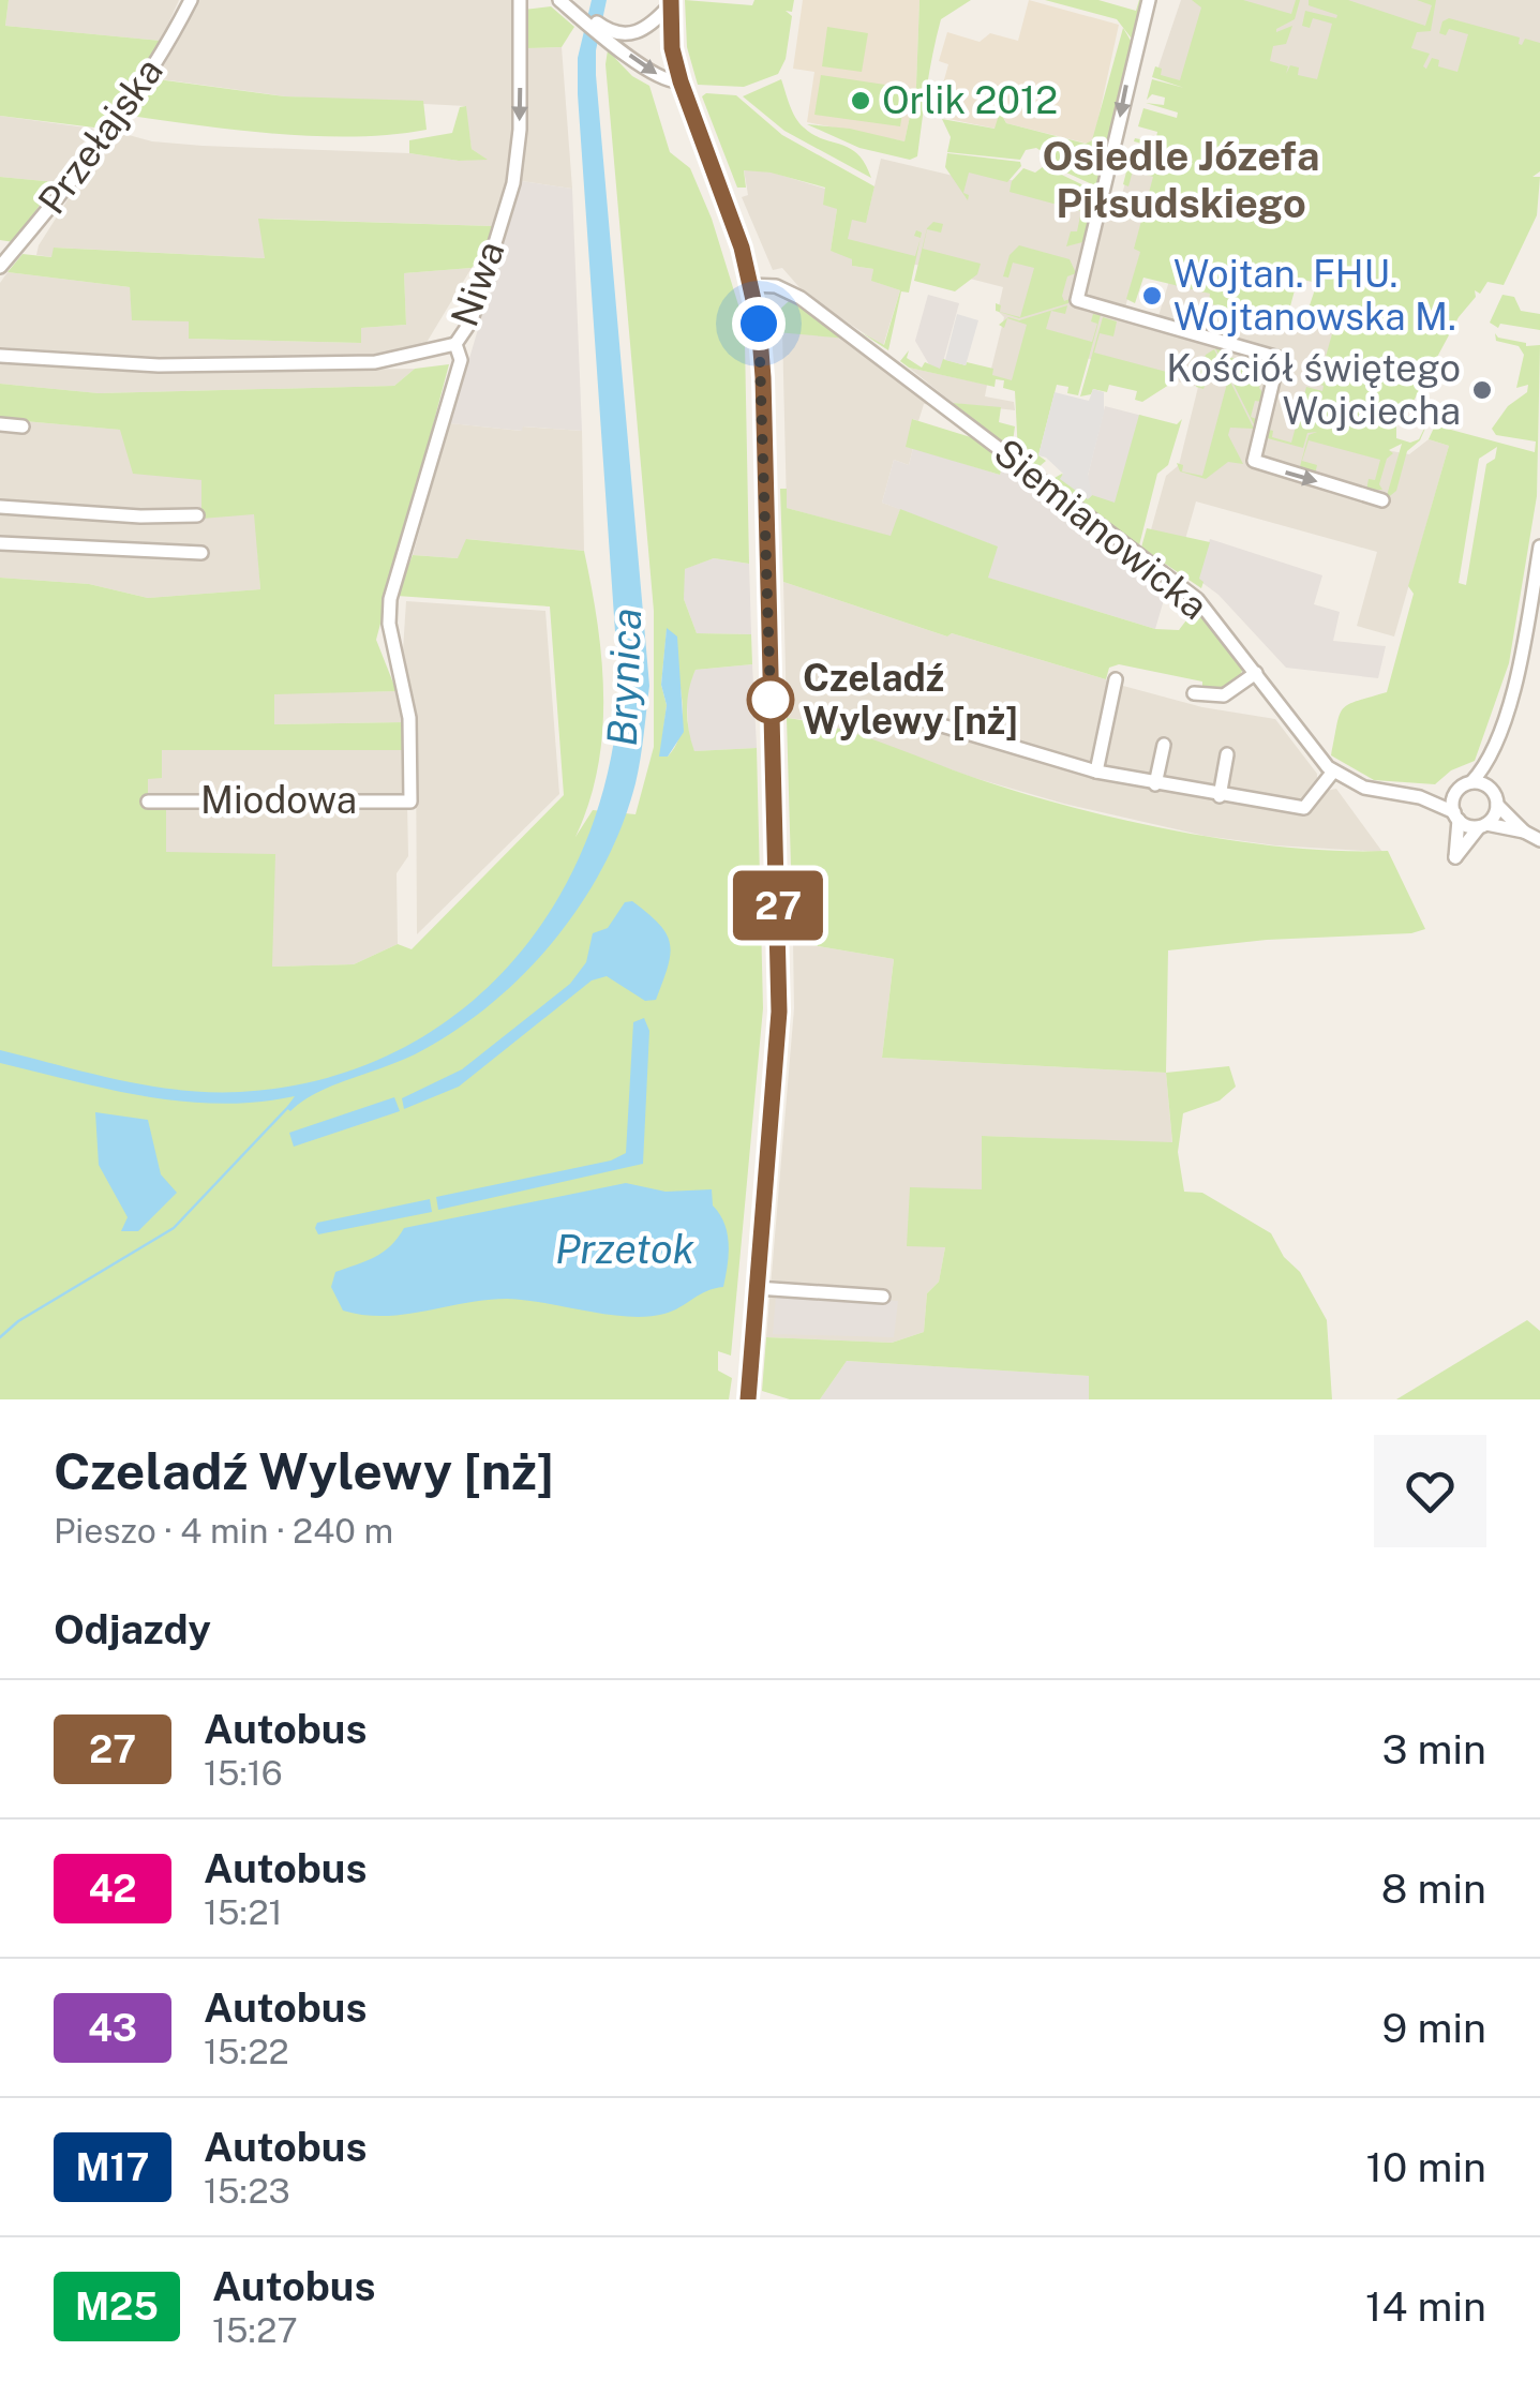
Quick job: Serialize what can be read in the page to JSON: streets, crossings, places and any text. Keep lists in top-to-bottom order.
{
  "streets": {
    "street": [
      "Przełajska",
      "Niwa",
      "Siemianowicka",
      "Miodowa"
    ]
  },
  "crossings": [
    ["Niwa", "Miodowa"]
  ],
  "one_way": ["Niwa"],
  "districts": ["Osiedle Józefa Piłsudskiego"],
  "water": ["Brynica", "Przetok"],
  "places": [
    "Orlik 2012",
    "Wojtan. FHU. Wojtanowska M.",
    "Kościół świętego Wojciecha",
    "Czeladź Wylewy [nż]"
  ],
  "lines": ["bus line 27"],
  "page": {
    "on_map": "27",
    "heading": [
      ["Czeladź Wylewy [nż]", "Pieszo · 4 min · 240 m"],
      "Odjazdy"
    ],
    "list": [
      {
        "mark": "27",
        "name": "Autobus",
        "note": "15:16",
        "value": "3 min"
      },
      {
        "mark": "42",
        "name": "Autobus",
        "note": "15:21",
        "value": "8 min"
      },
      {
        "mark": "43",
        "name": "Autobus",
        "note": "15:22",
        "value": "9 min"
      },
      {
        "mark": "M17",
        "name": "Autobus",
        "note": "15:23",
        "value": "10 min"
      },
      {
        "mark": "M25",
        "name": "Autobus",
        "note": "15:27",
        "value": "14 min"
      }
    ]
  }
}
